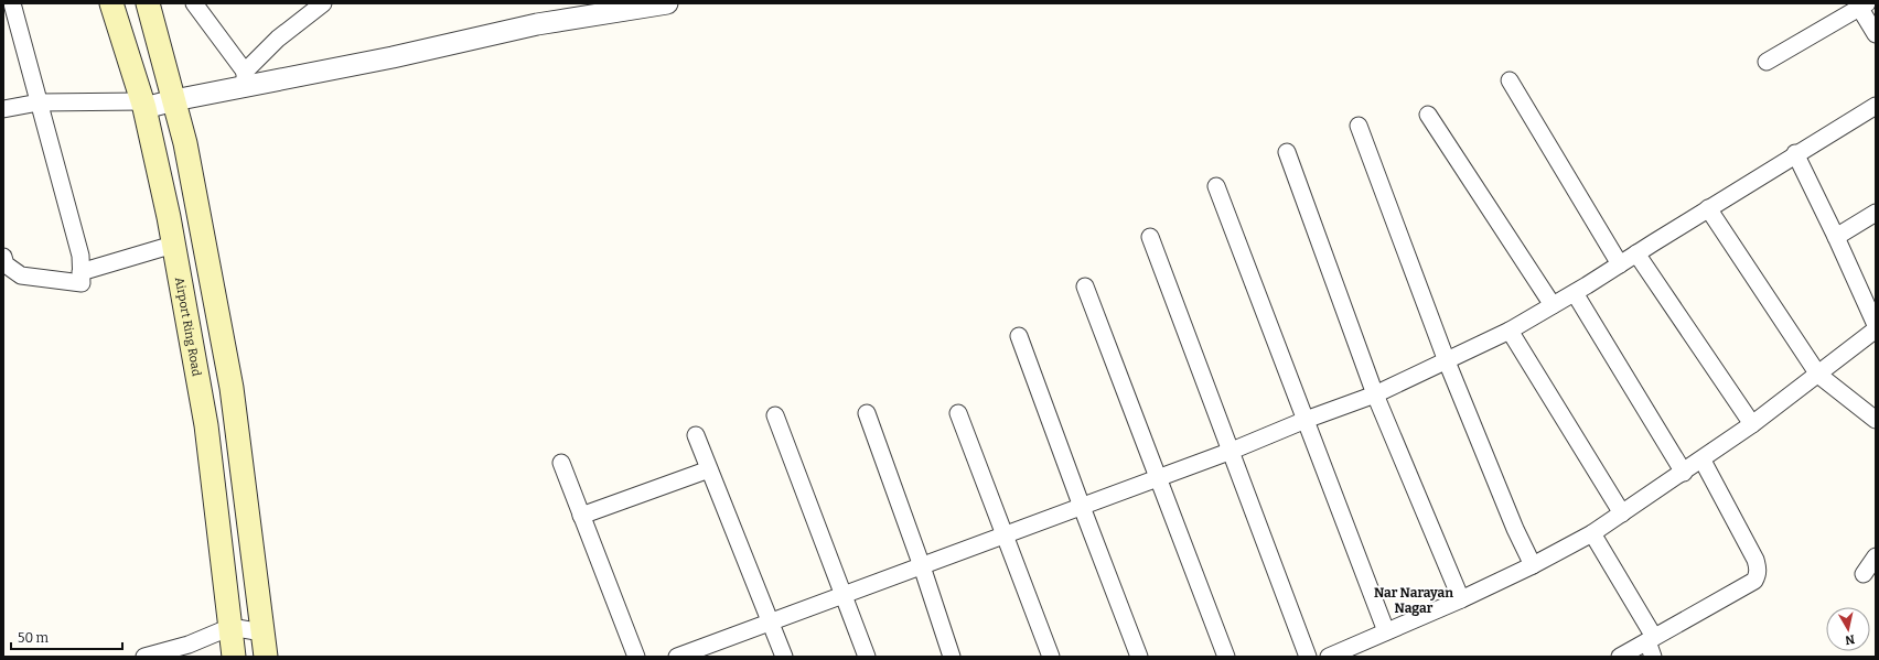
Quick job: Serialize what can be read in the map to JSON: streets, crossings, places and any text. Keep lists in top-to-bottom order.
{
  "streets": {
    "main road": ["Airport Ring Road"]
  },
  "districts": ["Nar Narayan Nagar"],
  "scale_bar": "50 m",
  "north": "bottom"
}
